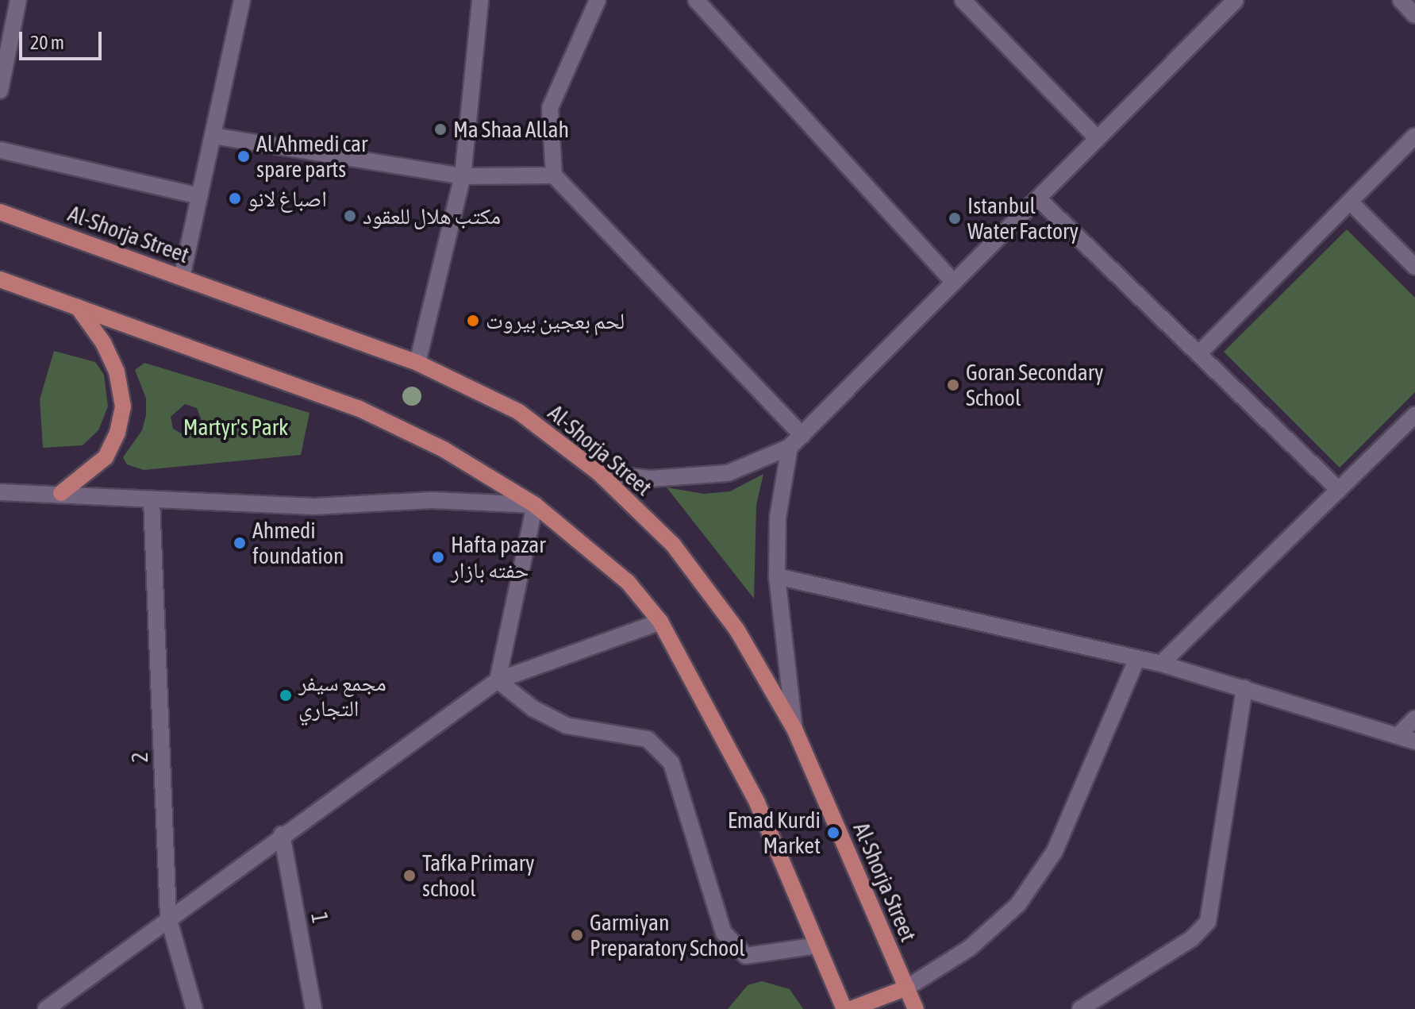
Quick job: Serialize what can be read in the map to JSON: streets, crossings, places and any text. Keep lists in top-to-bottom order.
{
  "streets": {
    "main road": ["Al-Shorja Street"],
    "street": ["2", "1"]
  },
  "parks": ["Martyr's Park"],
  "places": [
    "Ma Shaa Allah",
    "Al Ahmedi car spare parts",
    "اصباغ لانو",
    "مكتب هلال للعقود",
    "Istanbul Water Factory",
    "لحم بعجين بيروت",
    "Goran Secondary School",
    "Ahmedi foundation",
    "Hafta pazar حفته بازار",
    "مجمع سيفر التجاري",
    "Emad Kurdi Market",
    "Tafka Primary school",
    "Garmiyan Preparatory School"
  ],
  "scale_bar": "20 m"
}
